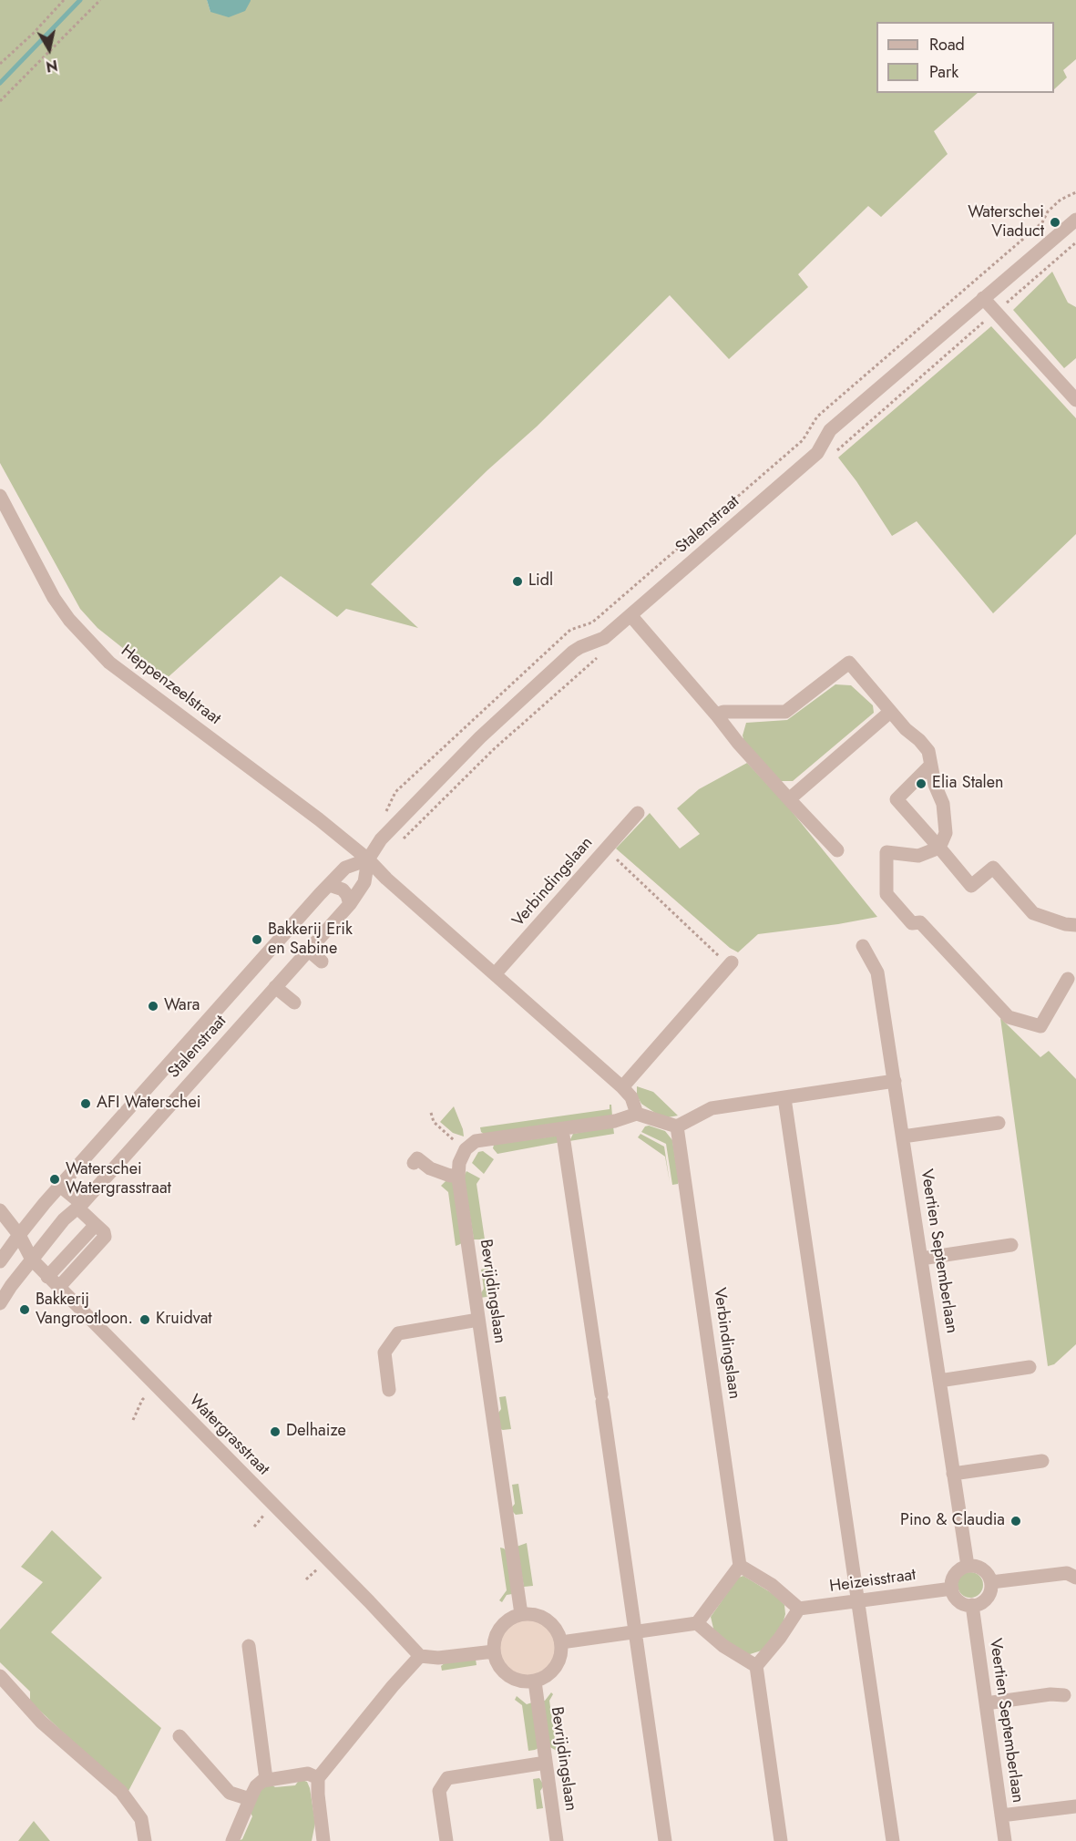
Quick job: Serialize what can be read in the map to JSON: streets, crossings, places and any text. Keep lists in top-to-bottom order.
{
  "streets": {
    "street": [
      "Stalenstraat",
      "Heppenzeelstraat",
      "Verbindingslaan",
      "Veertien Septemberlaan",
      "Bevrijdingslaan",
      "Watergrasstraat",
      "Heizeisstraat"
    ]
  },
  "crossings": [
    ["Stalenstraat", "Heppenzeelstraat"],
    ["Stalenstraat", "Watergrasstraat"],
    ["Veertien Septemberlaan", "Heizeisstraat"]
  ],
  "places": [
    "Waterschei Viaduct",
    "Lidl",
    "Elia Stalen",
    "Bakkerij Erik en Sabine",
    "Wara",
    "AFI Waterschei",
    "Waterschei Watergrasstraat",
    "Bakkerij Vangrootloon.",
    "Kruidvat",
    "Delhaize",
    "Pino & Claudia"
  ],
  "legend": ["Road", "Park"],
  "north": "bottom"
}
